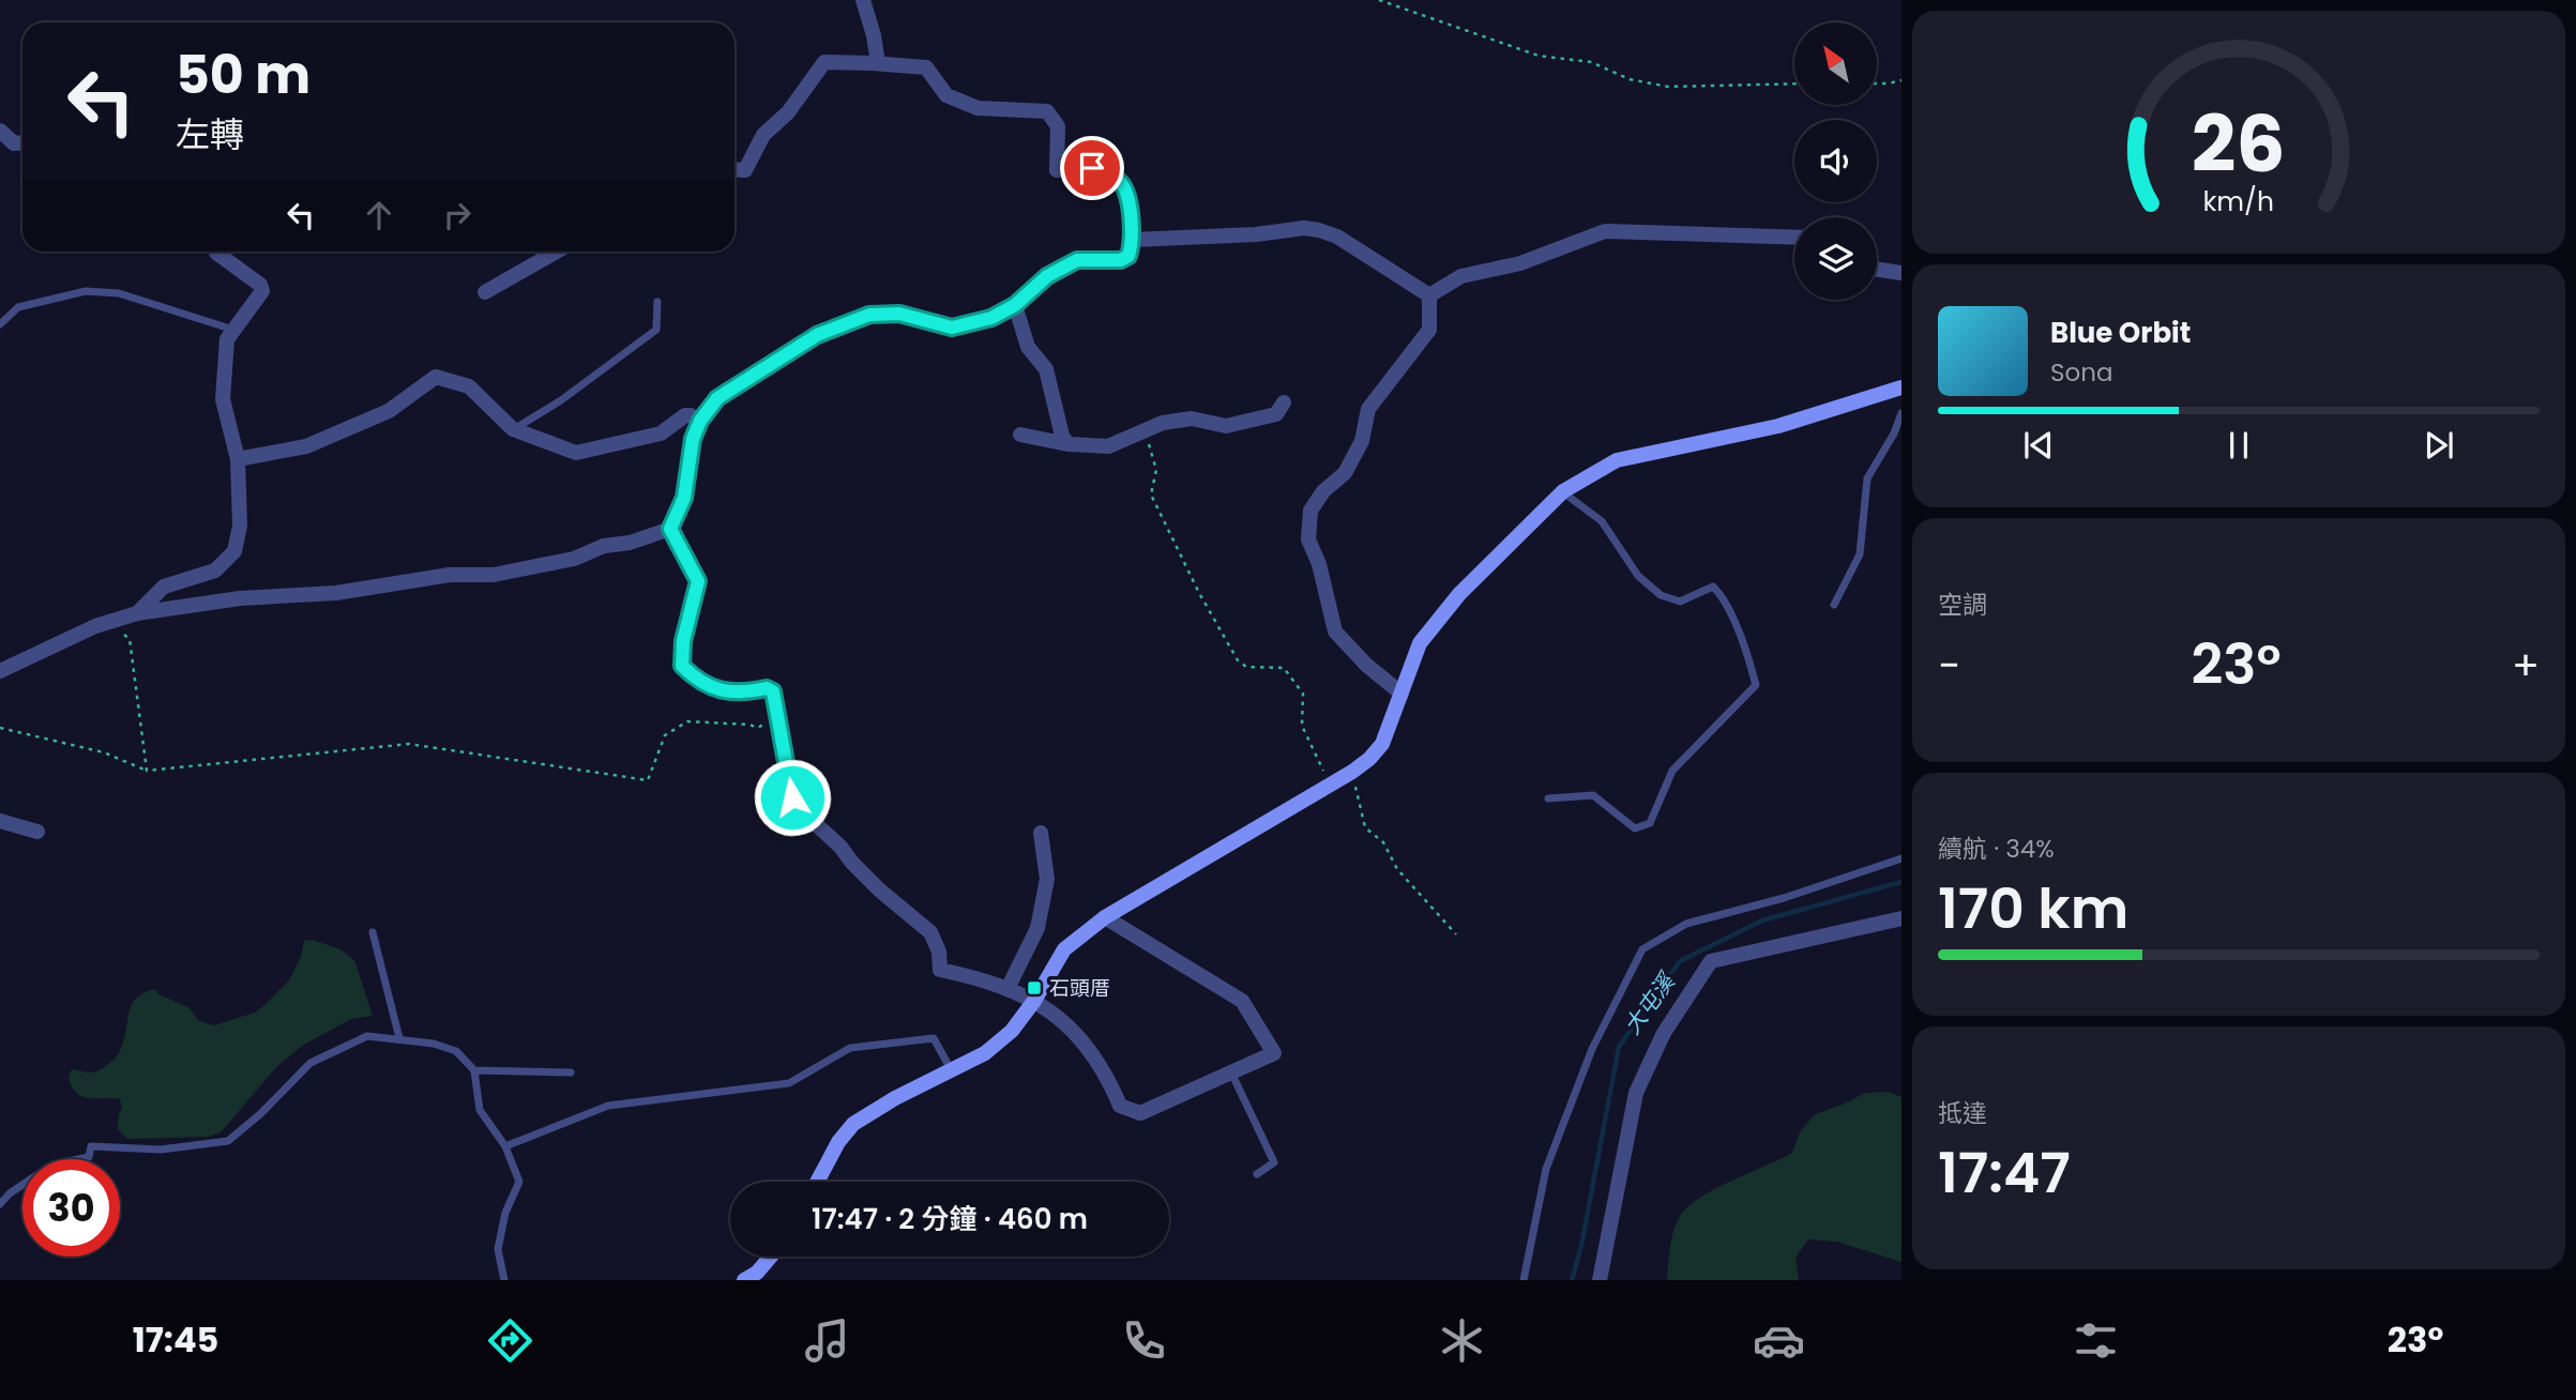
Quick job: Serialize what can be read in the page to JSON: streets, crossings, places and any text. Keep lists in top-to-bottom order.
{
  "water": ["大屯溪"],
  "places": {
    "transit": ["石頭厝"]
  },
  "north": "top left",
  "page": {
    "turn": ["50 m", "左轉"],
    "song": ["Blue Orbit", "Sona"],
    "tile": [
      "空調",
      ["續航 · 34%", "170 km"],
      ["抵達", "17:47"]
    ],
    "heat": ["−", "23°", "+"],
    "limit": "30",
    "trip": "17:47 · 2 分鐘 · 460 m",
    "tabs": ["17:45", "23°"],
    "gauge": ["26", "km/h"]
  }
}
